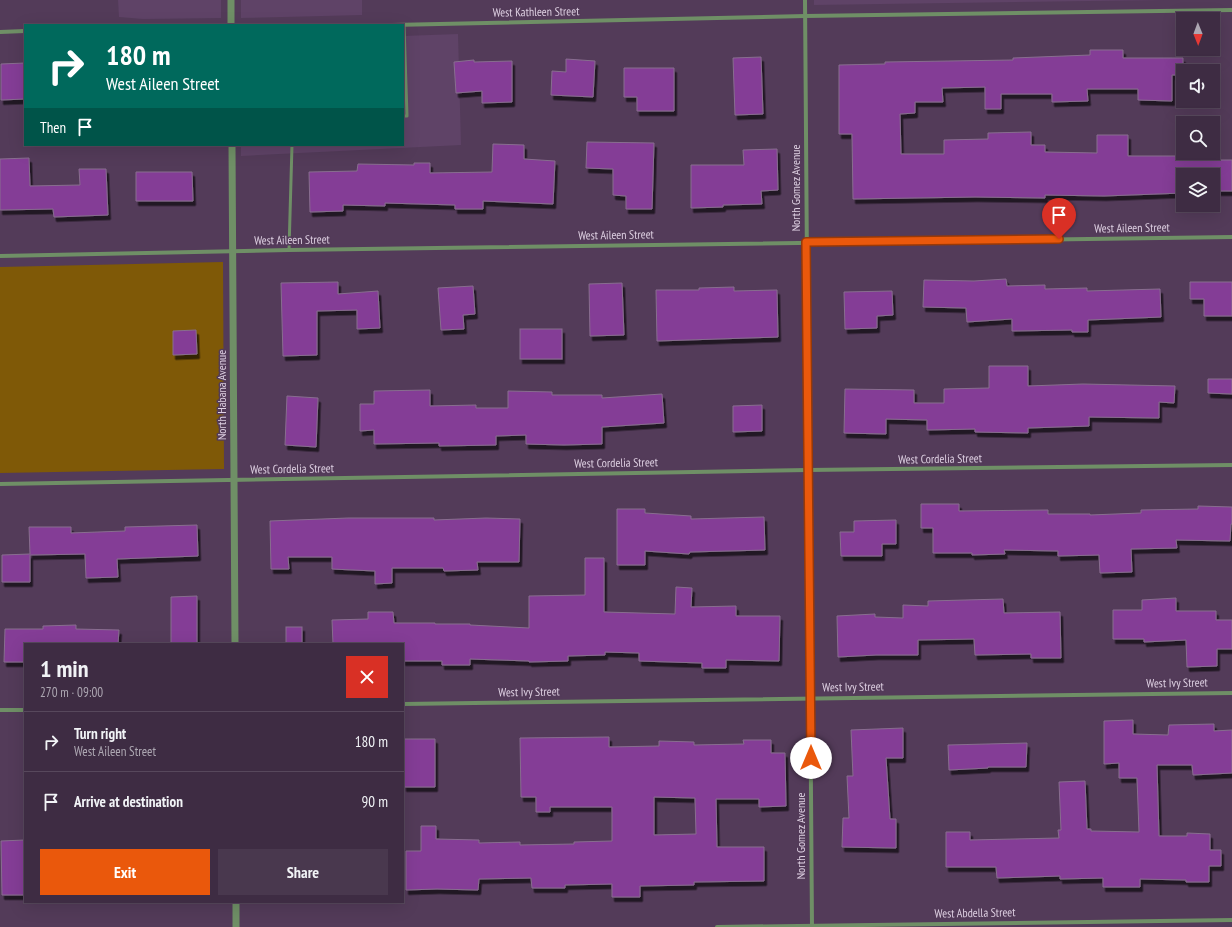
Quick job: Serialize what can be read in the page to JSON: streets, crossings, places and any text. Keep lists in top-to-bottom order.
{
  "streets": {
    "street": [
      "West Kathleen Street",
      "North Gomez Avenue",
      "West Aileen Street",
      "North Habana Avenue",
      "West Cordelia Street",
      "West Ivy Street",
      "West Abdella Street"
    ]
  },
  "crossings": [
    ["West Kathleen Street", "North Gomez Avenue"],
    ["North Gomez Avenue", "West Aileen Street"],
    ["North Gomez Avenue", "West Cordelia Street"],
    ["North Gomez Avenue", "West Ivy Street"],
    ["North Gomez Avenue", "West Abdella Street"],
    ["West Aileen Street", "North Habana Avenue"],
    ["North Habana Avenue", "West Cordelia Street"]
  ],
  "north": "bottom",
  "page": {
    "turn": ["180 m", "West Aileen Street"],
    "then": "Then",
    "heading": ["1 min", "270 m · 09:00"],
    "list": [
      {
        "name": "Turn right",
        "note": "West Aileen Street",
        "value": "180 m"
      },
      {
        "name": "Arrive at destination",
        "value": "90 m"
      }
    ],
    "buttons": ["Exit", "Share"]
  }
}
